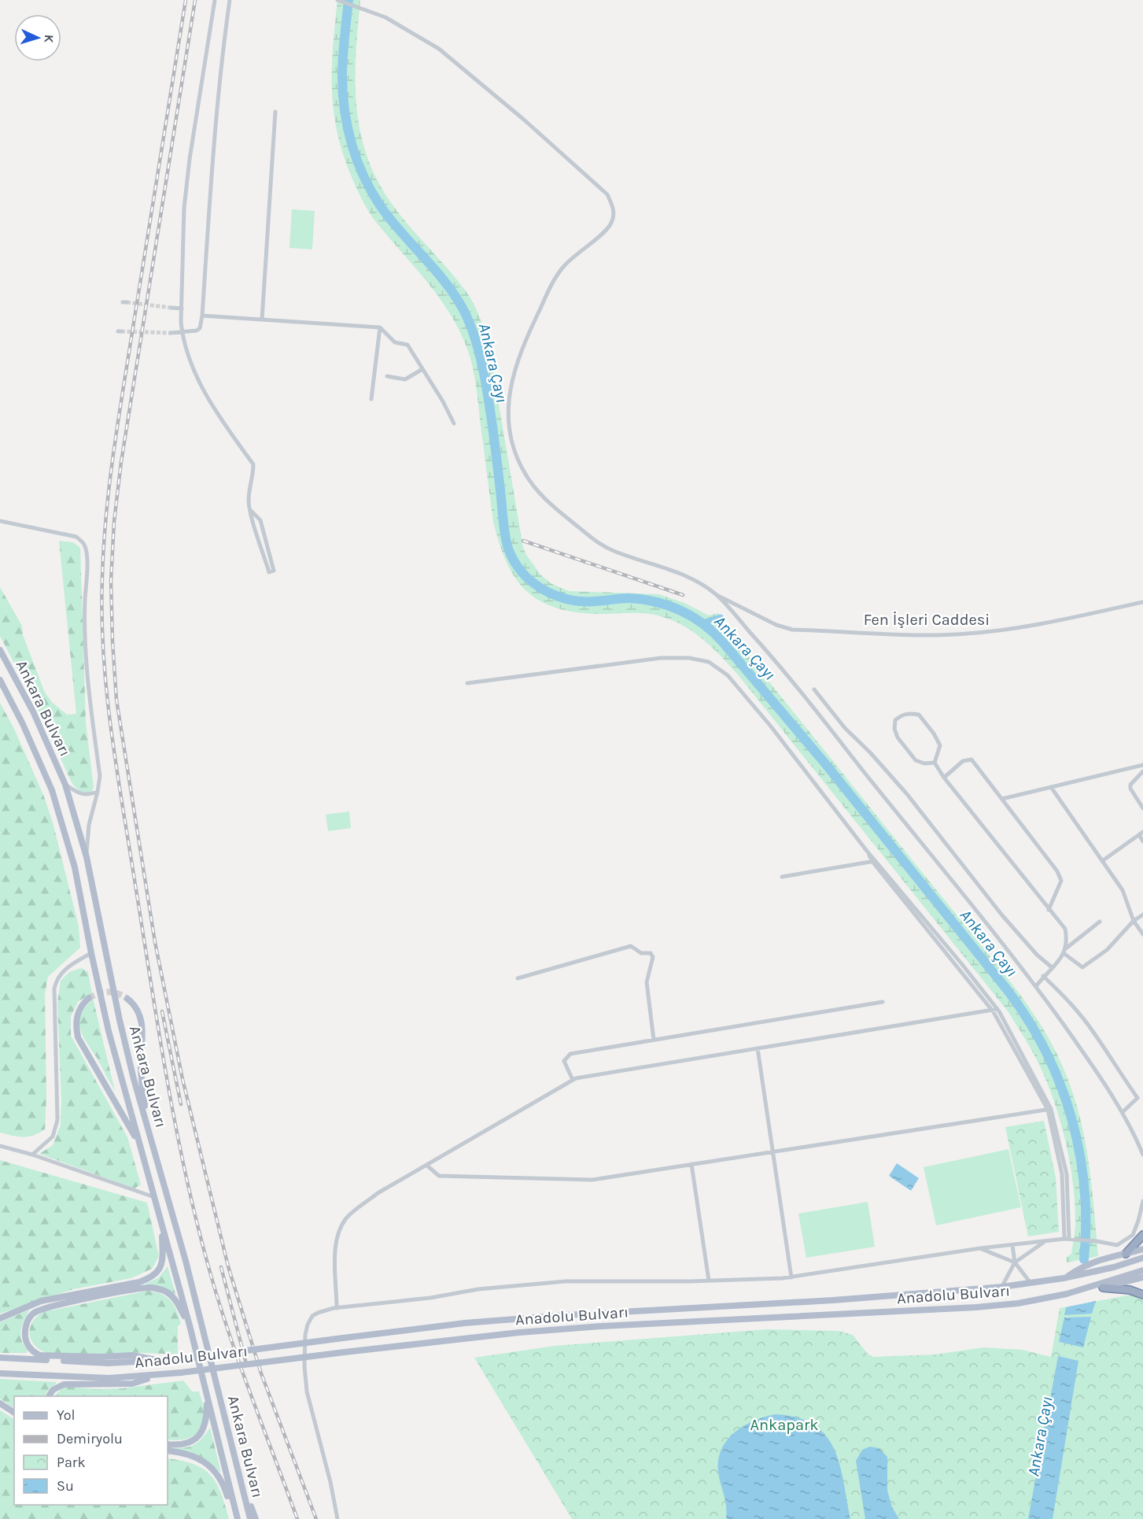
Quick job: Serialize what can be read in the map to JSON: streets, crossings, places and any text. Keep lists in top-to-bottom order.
{
  "streets": {
    "main road": ["Ankara Bulvarı", "Anadolu Bulvarı"],
    "street": ["Fen İşleri Caddesi"]
  },
  "water": ["Ankara Çayı"],
  "parks": ["Ankapark"],
  "legend": [
    "Yol",
    "Demiryolu",
    "Park",
    "Su"
  ],
  "north": "right"
}
